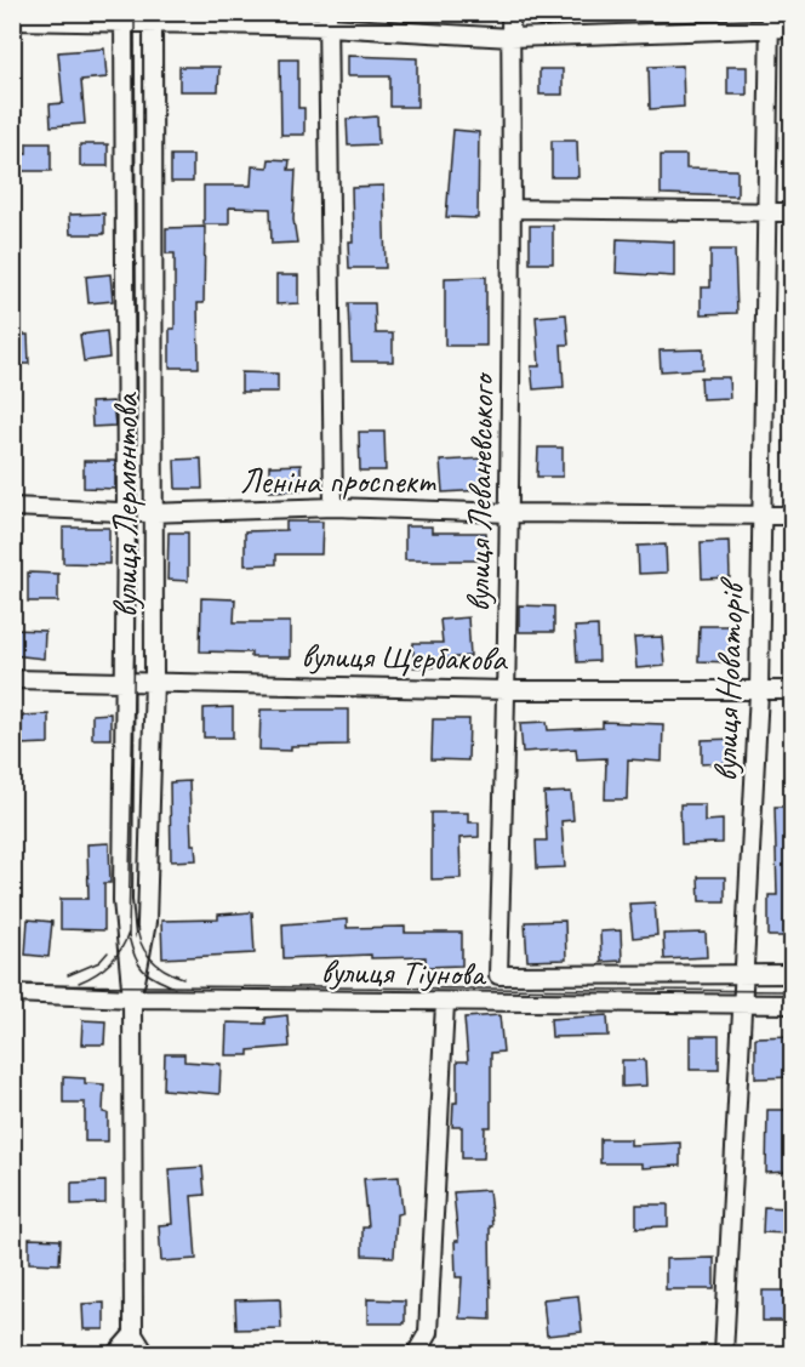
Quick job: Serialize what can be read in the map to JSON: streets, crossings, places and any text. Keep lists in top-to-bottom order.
{
  "streets": {
    "street": [
      "Леніна проспект",
      "вулиця Леваневського",
      "вулиця Лермонтова",
      "вулиця Щербакова",
      "вулиця Новаторів",
      "вулиця Тіунова"
    ]
  },
  "crossings": [
    ["Леніна проспект", "вулиця Леваневського"],
    ["Леніна проспект", "вулиця Лермонтова"],
    ["Леніна проспект", "вулиця Новаторів"],
    ["вулиця Леваневського", "вулиця Щербакова"],
    ["вулиця Леваневського", "вулиця Новаторів"],
    ["вулиця Лермонтова", "вулиця Щербакова"],
    ["вулиця Лермонтова", "вулиця Тіунова"],
    ["вулиця Щербакова", "вулиця Новаторів"],
    ["вулиця Новаторів", "вулиця Тіунова"]
  ]
}
